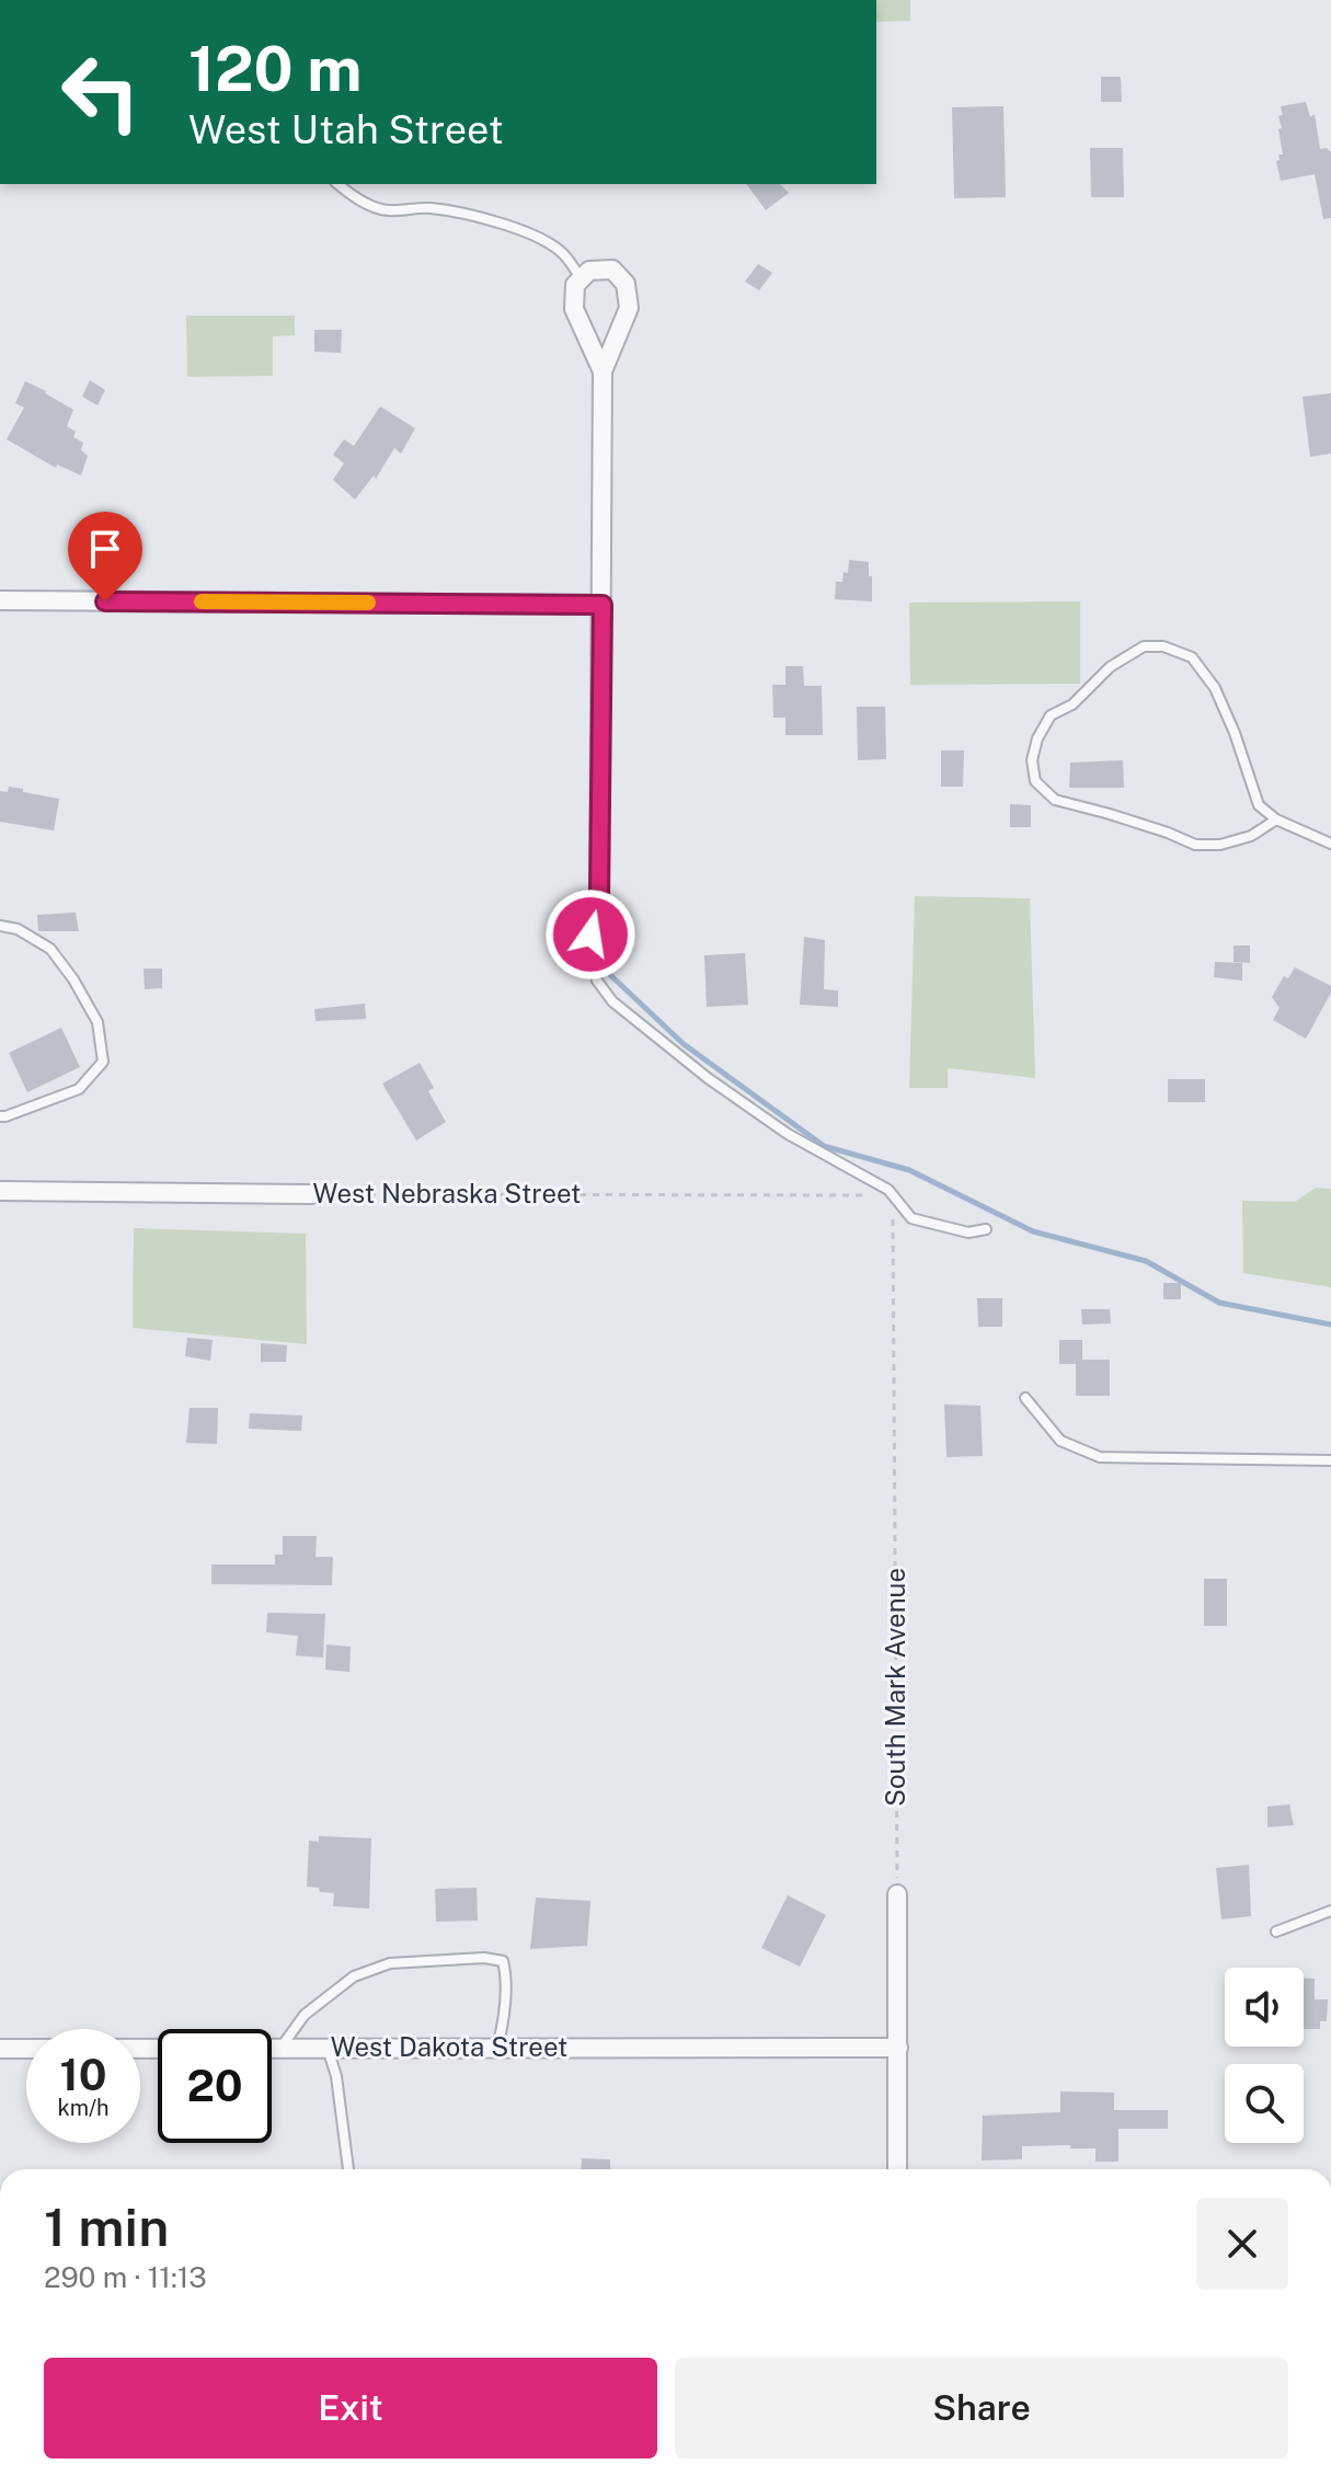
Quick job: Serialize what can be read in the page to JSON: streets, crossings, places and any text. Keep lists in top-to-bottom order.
{
  "streets": {
    "street": ["West Nebraska Street", "West Dakota Street"],
    "path": ["South Mark Avenue"]
  },
  "crossings": [
    ["West Nebraska Street", "South Mark Avenue"]
  ],
  "page": {
    "turn": ["120 m", "West Utah Street"],
    "speed": "10 km/h",
    "limit": "20",
    "heading": ["1 min", "290 m · 11:13"],
    "buttons": ["Exit", "Share"]
  }
}
